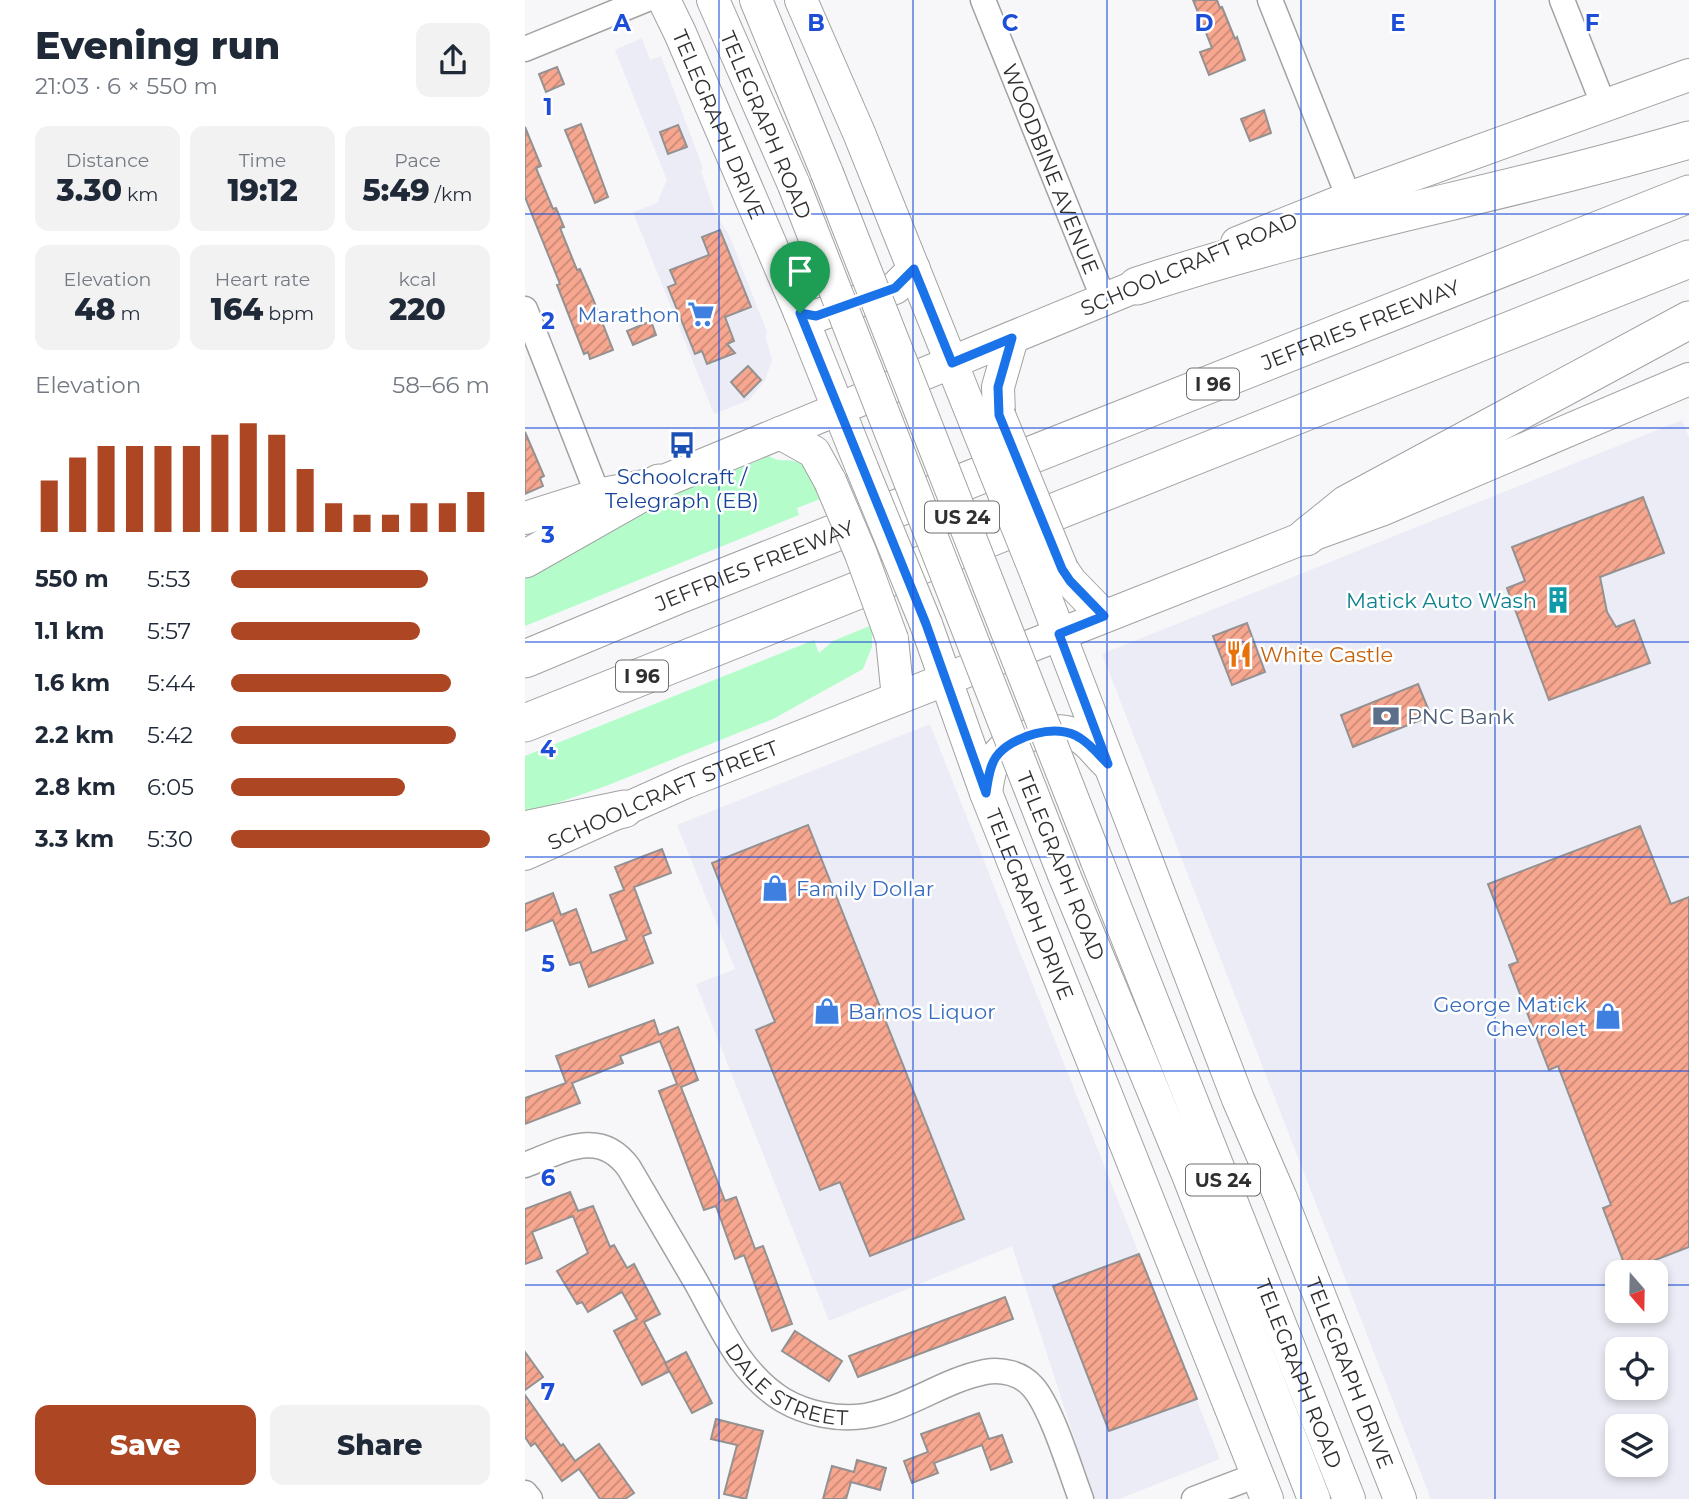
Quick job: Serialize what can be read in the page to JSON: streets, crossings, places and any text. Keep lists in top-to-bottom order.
{
  "streets": {
    "highway": ["JEFFRIES FREEWAY", "I 96"],
    "main road": [
      "TELEGRAPH DRIVE",
      "TELEGRAPH ROAD",
      "SCHOOLCRAFT ROAD",
      "US 24",
      "SCHOOLCRAFT STREET"
    ],
    "street": ["WOODBINE AVENUE", "DALE STREET"]
  },
  "crossings": [
    ["TELEGRAPH DRIVE", "SCHOOLCRAFT ROAD"],
    ["WOODBINE AVENUE", "SCHOOLCRAFT ROAD"]
  ],
  "places": {
    "supermarket": ["Marathon"],
    "bus stop": ["Schoolcraft / Telegraph (EB)"],
    "building": ["Matick Auto Wash"],
    "restaurant": ["White Castle"],
    "bank": ["PNC Bank"],
    "shop": ["Family Dollar", "Barnos Liquor", "George Matick Chevrolet"]
  },
  "north": "bottom",
  "page": {
    "heading": ["Evening run", "21:03 · 6 × 550 m"],
    "stats": [
      ["Distance", "3.30 km"],
      ["Time", "19:12"],
      ["Pace", "5:49 /km"],
      ["Elevation", "48 m"],
      ["Heart rate", "164 bpm"],
      ["kcal", "220"]
    ],
    "chart": ["Elevation", "58–66 m"],
    "list": [
      {
        "name": "550 m",
        "note": "5:53"
      },
      {
        "name": "1.1 km",
        "note": "5:57"
      },
      {
        "name": "1.6 km",
        "note": "5:44"
      },
      {
        "name": "2.2 km",
        "note": "5:42"
      },
      {
        "name": "2.8 km",
        "note": "6:05"
      },
      {
        "name": "3.3 km",
        "note": "5:30"
      }
    ],
    "buttons": ["Save", "Share"]
  },
  "grid": {
    "columns": [
      "A",
      "B",
      "C",
      "D",
      "E",
      "F"
    ],
    "rows": [
      "1",
      "2",
      "3",
      "4",
      "5",
      "6",
      "7"
    ]
  }
}
